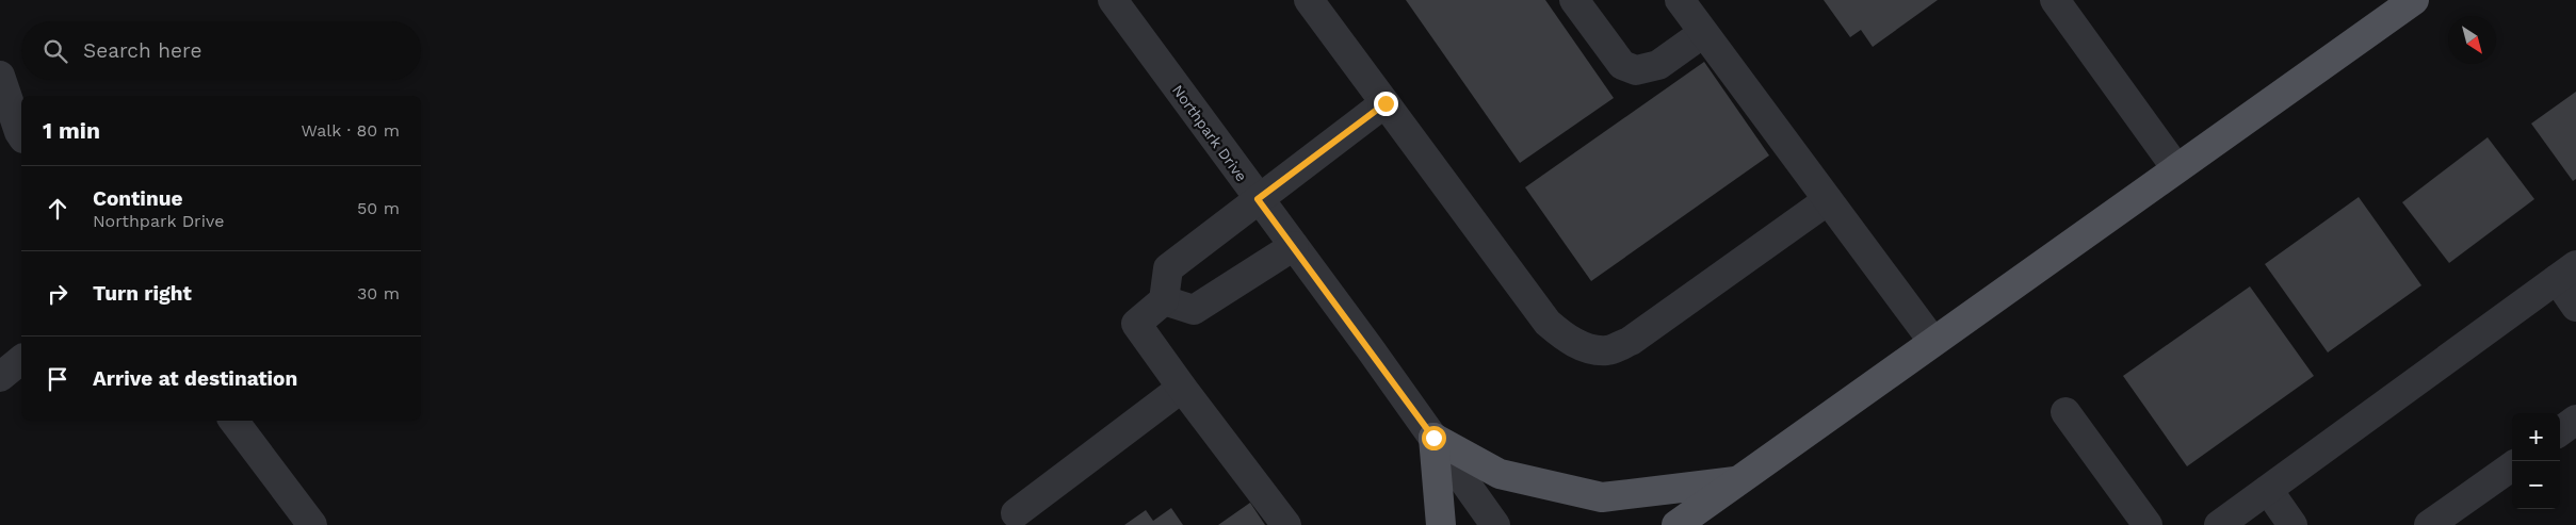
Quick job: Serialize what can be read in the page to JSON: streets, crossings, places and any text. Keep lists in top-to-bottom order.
{
  "streets": {
    "street": ["Northpark Drive"]
  },
  "north": "bottom right",
  "page": {
    "search": "Search here",
    "heading": ["1 min", "Walk · 80 m"],
    "list": [
      ["Continue", "Northpark Drive", "50 m"],
      ["Turn right", "30 m"],
      "Arrive at destination"
    ],
    "map_buttons": ["+", "−"]
  }
}
